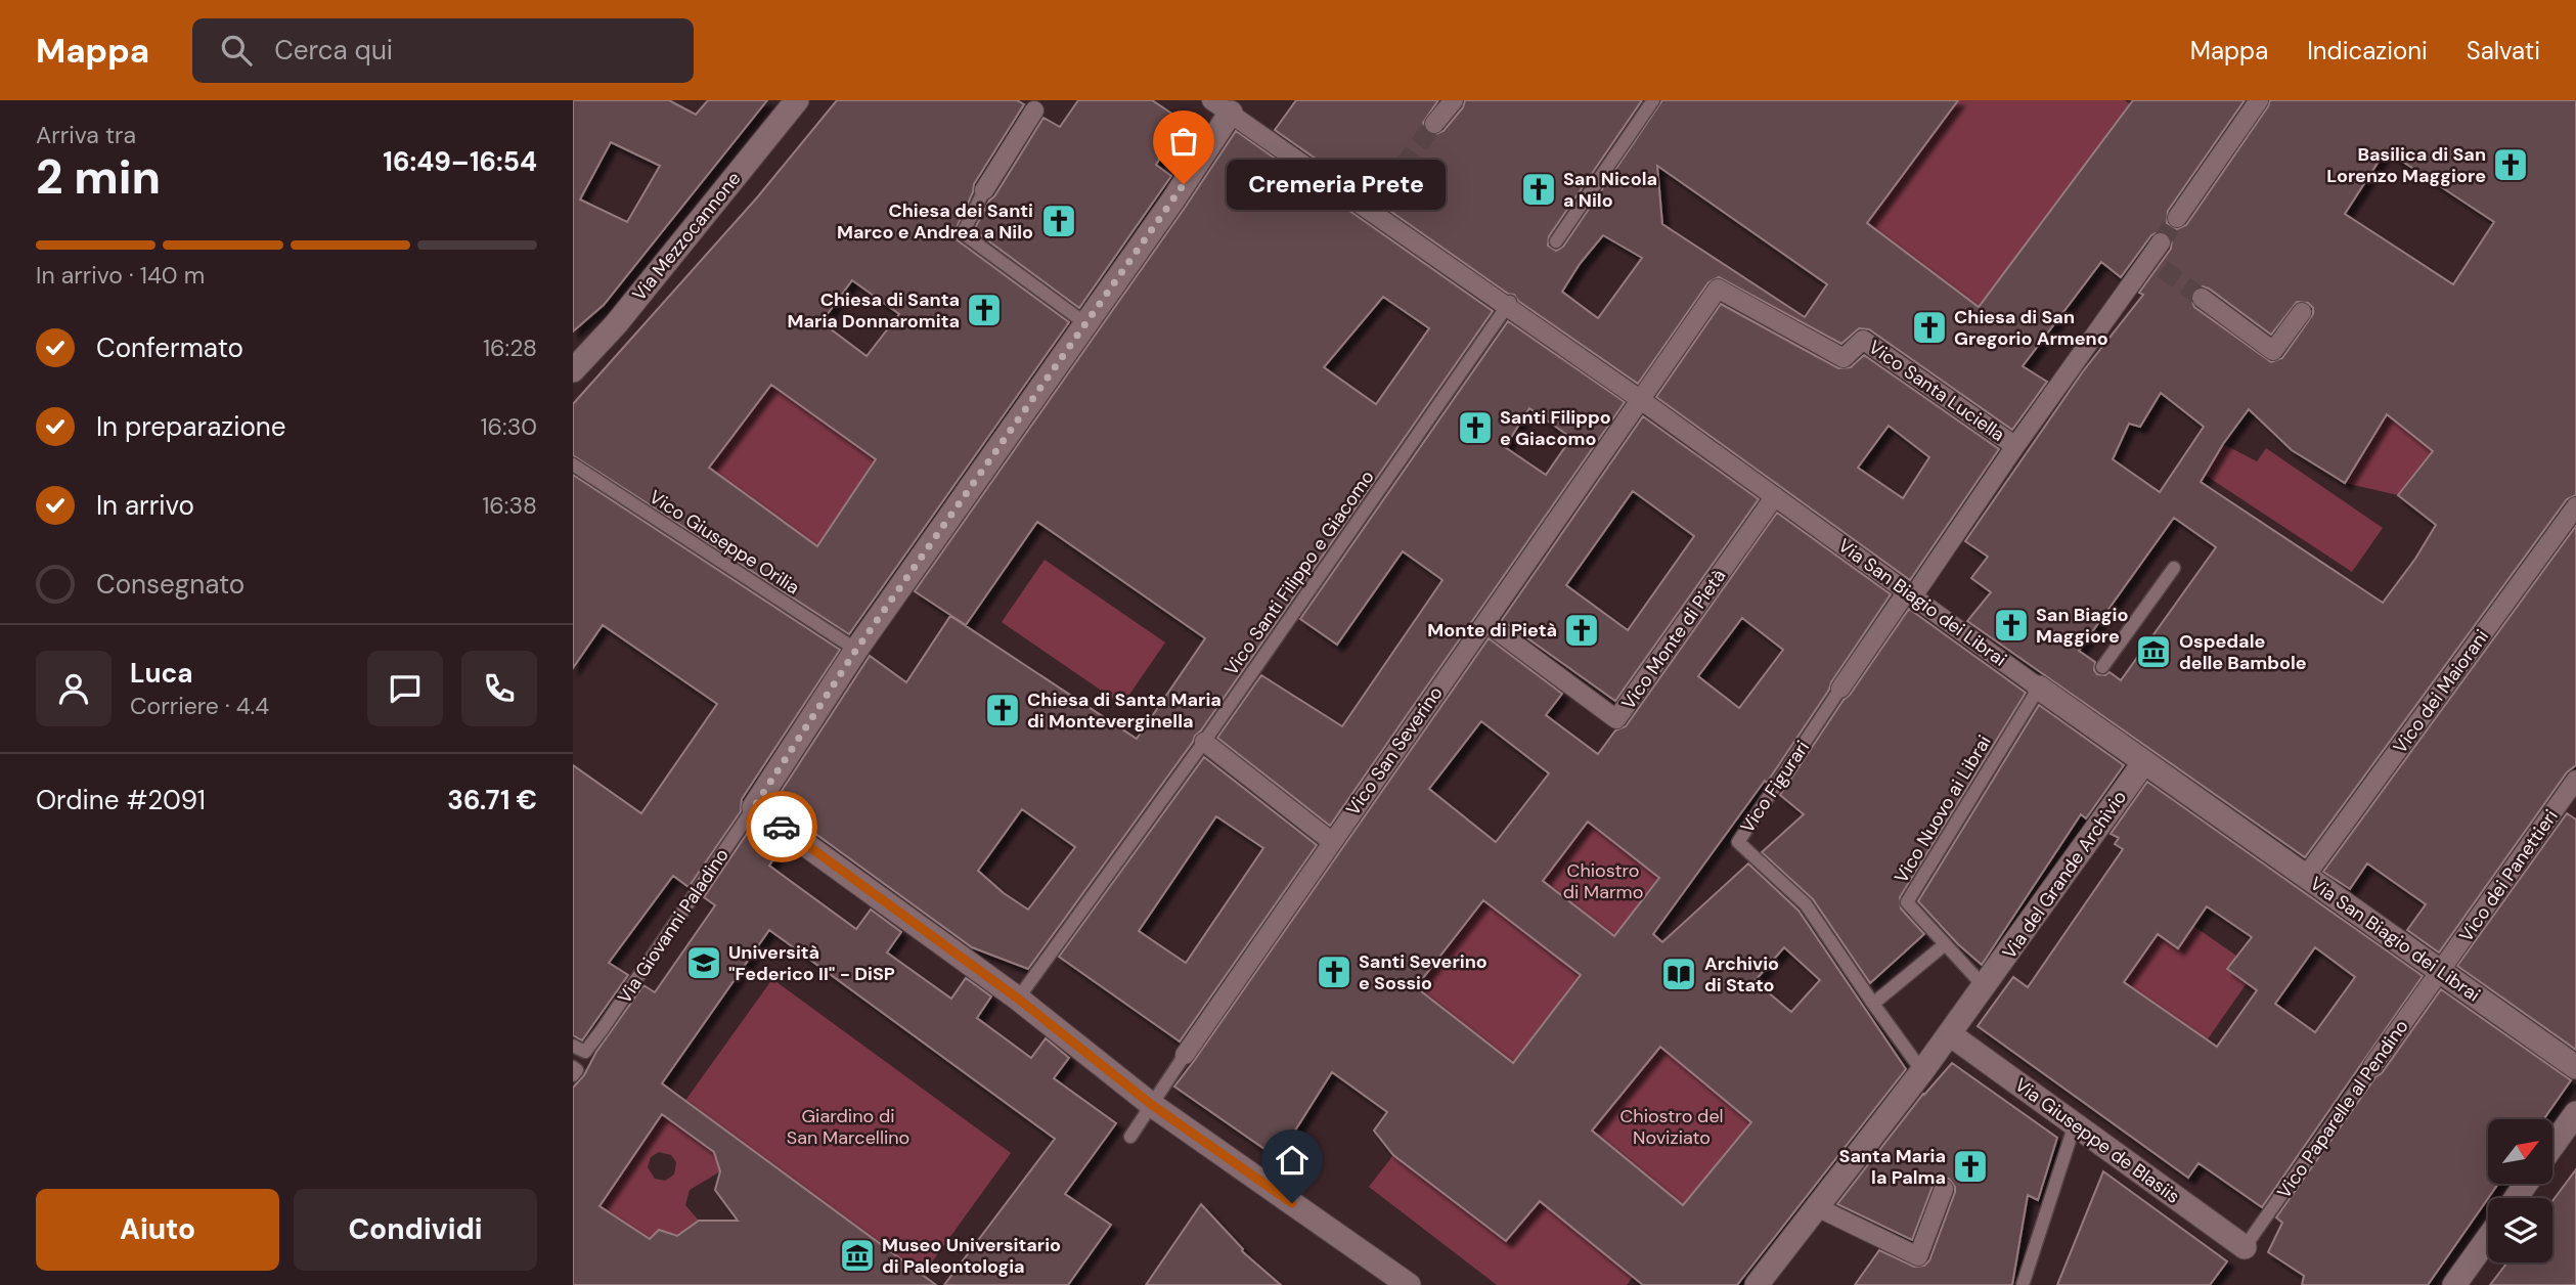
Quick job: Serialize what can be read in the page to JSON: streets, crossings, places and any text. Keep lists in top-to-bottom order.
{
  "streets": {
    "street": [
      "Via Mezzocannone",
      "Vico Santa Luciella",
      "Via San Biagio dei Librai",
      "Vico Monte di Pietà",
      "Vico dei Maiorani",
      "Vico San Severino",
      "Vico Figurari",
      "Via del Grande Archivio",
      "Vico dei Panettieri",
      "Via Giovanni Paladino",
      "Vico Paparelle al Pendino",
      "Via Giuseppe de Blasiis"
    ],
    "lane": ["Vico Giuseppe Orilia", "Vico Santi Filippo e Giacomo", "Vico Nuovo ai Librai"]
  },
  "crossings": [
    ["Vico Santa Luciella", "Via San Biagio dei Librai"],
    ["Vico Santa Luciella", "Vico San Severino"],
    ["Vico Santa Luciella", "Vico Figurari"],
    ["Vico Giuseppe Orilia", "Via Giovanni Paladino"],
    ["Vico Santi Filippo e Giacomo", "Via San Biagio dei Librai"],
    ["Via San Biagio dei Librai", "Vico Monte di Pietà"],
    ["Via San Biagio dei Librai", "Vico dei Maiorani"],
    ["Via San Biagio dei Librai", "Vico San Severino"],
    ["Via San Biagio dei Librai", "Vico Figurari"],
    ["Via San Biagio dei Librai", "Vico Nuovo ai Librai"],
    ["Via San Biagio dei Librai", "Via del Grande Archivio"],
    ["Via San Biagio dei Librai", "Vico dei Panettieri"],
    ["Via San Biagio dei Librai", "Via Giovanni Paladino"],
    ["Via San Biagio dei Librai", "Vico Paparelle al Pendino"],
    ["Vico Monte di Pietà", "Vico San Severino"],
    ["Via del Grande Archivio", "Via Giuseppe de Blasiis"],
    ["Vico dei Panettieri", "Vico Paparelle al Pendino"],
    ["Vico Paparelle al Pendino", "Via Giuseppe de Blasiis"]
  ],
  "parks": ["Chiostro di Marmo", "Giardino di San Marcellino", "Chiostro del Noviziato"],
  "places": {
    "church": [
      "Basilica di San Lorenzo Maggiore",
      "San Nicola a Nilo",
      "Chiesa dei Santi Marco e Andrea a Nilo",
      "Chiesa di Santa Maria Donnaromita",
      "Chiesa di San Gregorio Armeno",
      "Santi Filippo e Giacomo",
      "San Biagio Maggiore",
      "Monte di Pietà",
      "Chiesa di Santa Maria di Monteverginella",
      "Santi Severino e Sossio",
      "Santa Maria la Palma"
    ],
    "other": ["Cremeria Prete"],
    "museum": ["Ospedale delle Bambole", "Museo Universitario di Paleontologia"],
    "school or university": ["Università \"Federico II\" - DiSP"],
    "library": ["Archivio di Stato"]
  },
  "north": "top right",
  "page": {
    "header": "Mappa",
    "search": "Cerca qui",
    "nav": ["Mappa", "Indicazioni", "Salvati"],
    "heading": ["2 min", "Arriva tra", "16:49–16:54"],
    "panel": [
      "Luca",
      "Corriere · 4.4",
      "Ordine #2091",
      "36.71 €"
    ],
    "bubble": "Cremeria Prete",
    "bar": "In arrivo · 140 m",
    "list": [
      ["Confermato", "16:28"],
      ["In preparazione", "16:30"],
      ["In arrivo", "16:38"],
      "Consegnato"
    ],
    "buttons": ["Aiuto", "Condividi"]
  }
}
